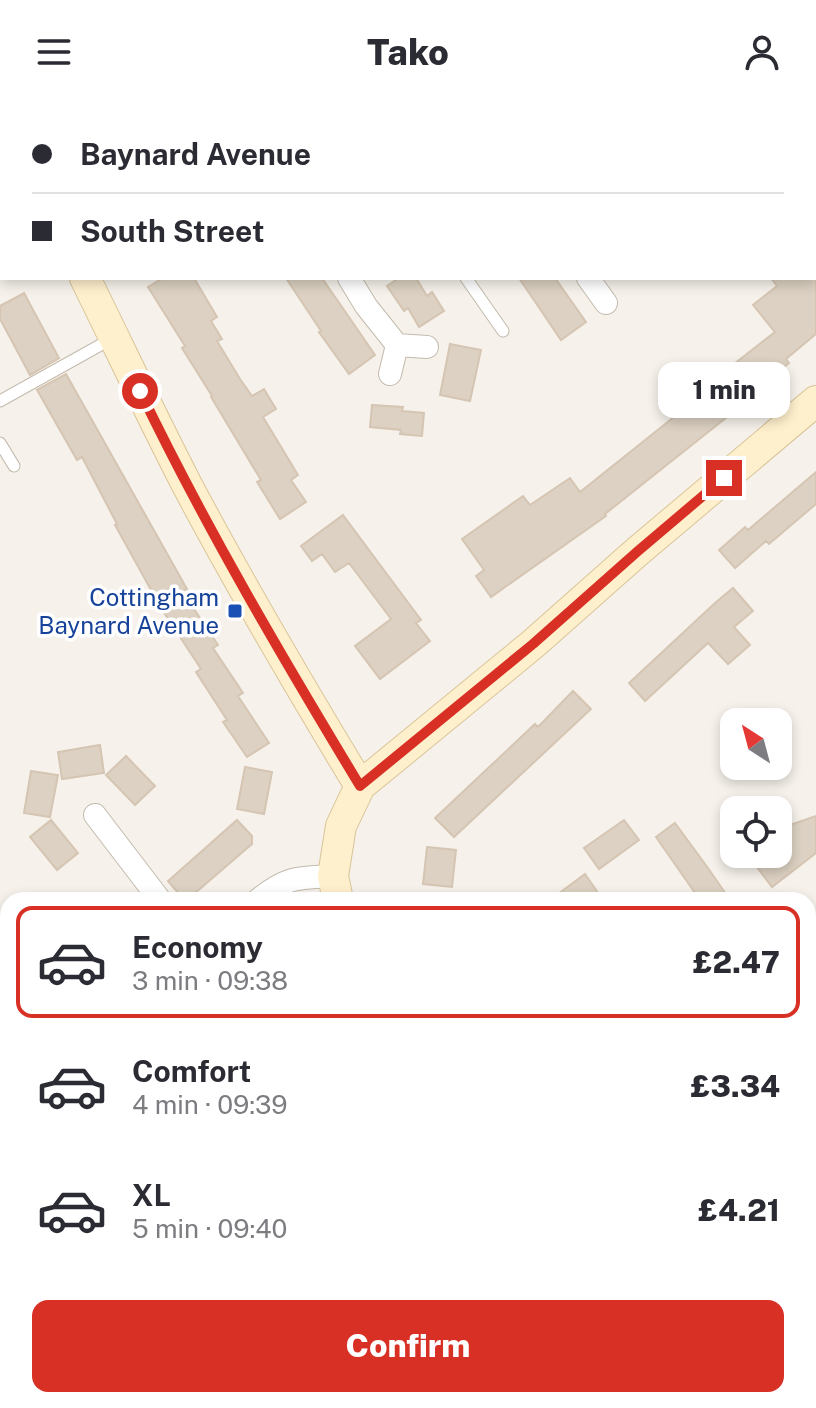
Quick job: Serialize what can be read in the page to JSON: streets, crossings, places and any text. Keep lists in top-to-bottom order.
{
  "places": {
    "transit": ["Cottingham Baynard Avenue"]
  },
  "north": "top left",
  "page": {
    "header": "Tako",
    "banner": ["Baynard Avenue", "South Street"],
    "bubble": "1 min",
    "list": [
      {
        "name": "Economy",
        "note": "3 min · 09:38",
        "value": "£2.47"
      },
      {
        "name": "Comfort",
        "note": "4 min · 09:39",
        "value": "£3.34"
      },
      {
        "name": "XL",
        "note": "5 min · 09:40",
        "value": "£4.21"
      }
    ],
    "buttons": "Confirm"
  }
}
